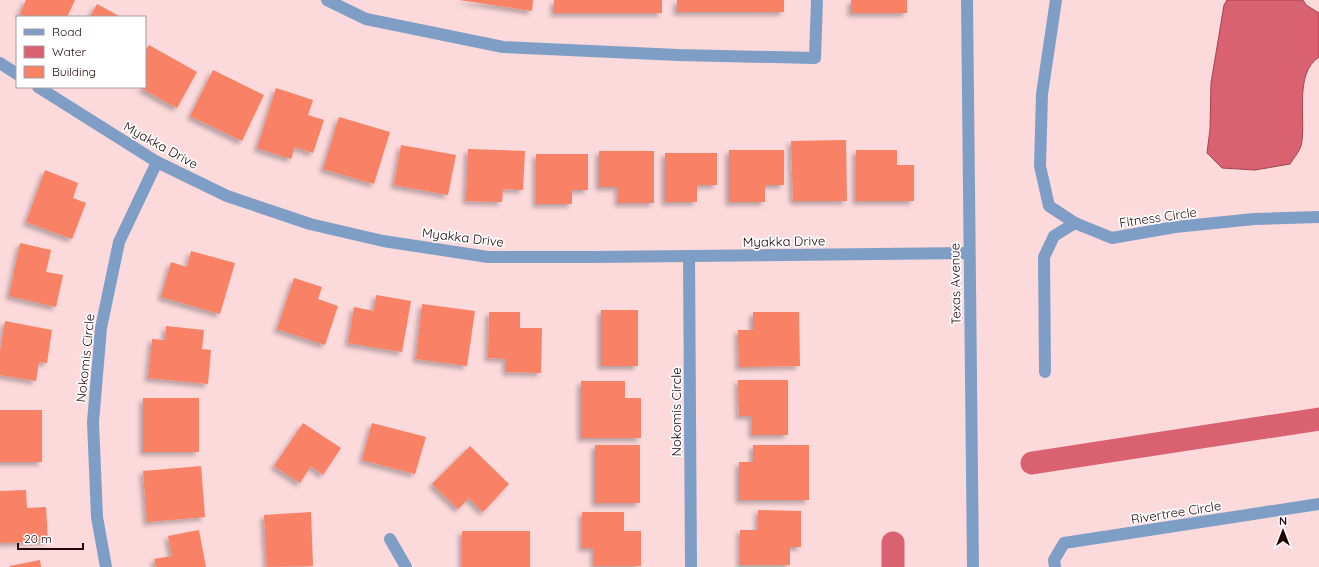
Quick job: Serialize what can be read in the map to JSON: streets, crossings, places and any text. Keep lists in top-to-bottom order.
{
  "streets": {
    "street": [
      "Myakka Drive",
      "Fitness Circle",
      "Texas Avenue",
      "Nokomis Circle",
      "Rivertree Circle"
    ]
  },
  "crossings": [
    ["Myakka Drive", "Texas Avenue"],
    ["Myakka Drive", "Nokomis Circle"]
  ],
  "legend": ["Road", "Water", "Building"],
  "scale_bar": "20 m",
  "north": "top"
}
